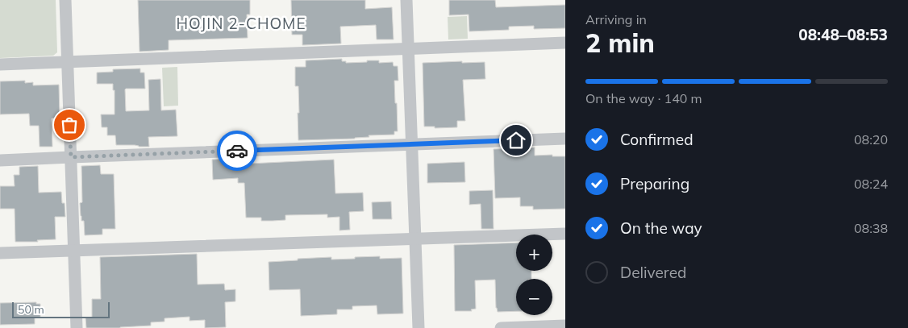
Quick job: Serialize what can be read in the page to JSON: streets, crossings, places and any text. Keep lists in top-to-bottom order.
{
  "districts": ["HOJIN 2-CHOME"],
  "scale_bar": "50 m",
  "page": {
    "heading": ["2 min", "Arriving in", "08:48–08:53"],
    "bar": "On the way · 140 m",
    "list": [
      ["Confirmed", "08:20"],
      ["Preparing", "08:24"],
      ["On the way", "08:38"],
      "Delivered"
    ],
    "map_buttons": ["+", "−"],
    "scale": "50 m"
  }
}
